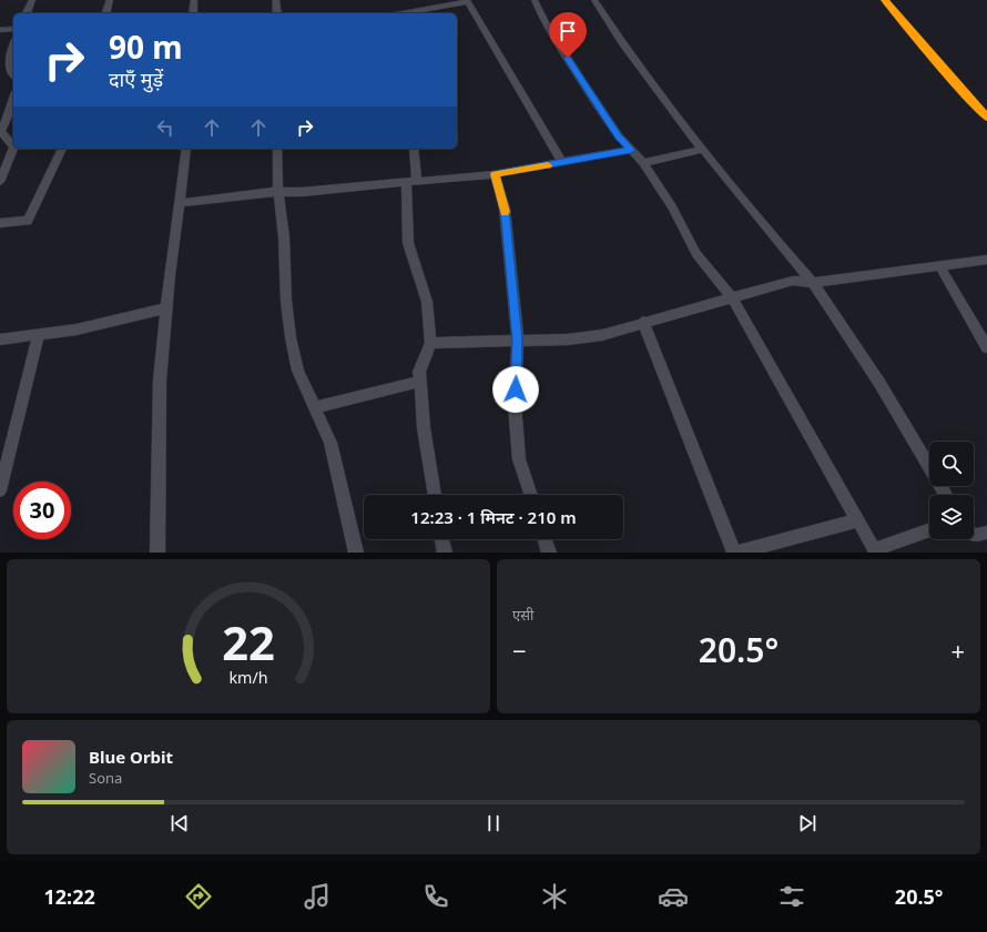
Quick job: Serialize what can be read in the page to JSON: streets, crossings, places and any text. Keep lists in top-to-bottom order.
{
  "page": {
    "turn": ["90 m", "दाएँ मुड़ें"],
    "limit": "30",
    "trip": "12:23 · 1 मिनट · 210 m",
    "tile": "एसी",
    "heat": ["−", "20.5°", "+"],
    "song": ["Blue Orbit", "Sona"],
    "tabs": ["12:22", "20.5°"],
    "gauge": ["22", "km/h"]
  }
}
